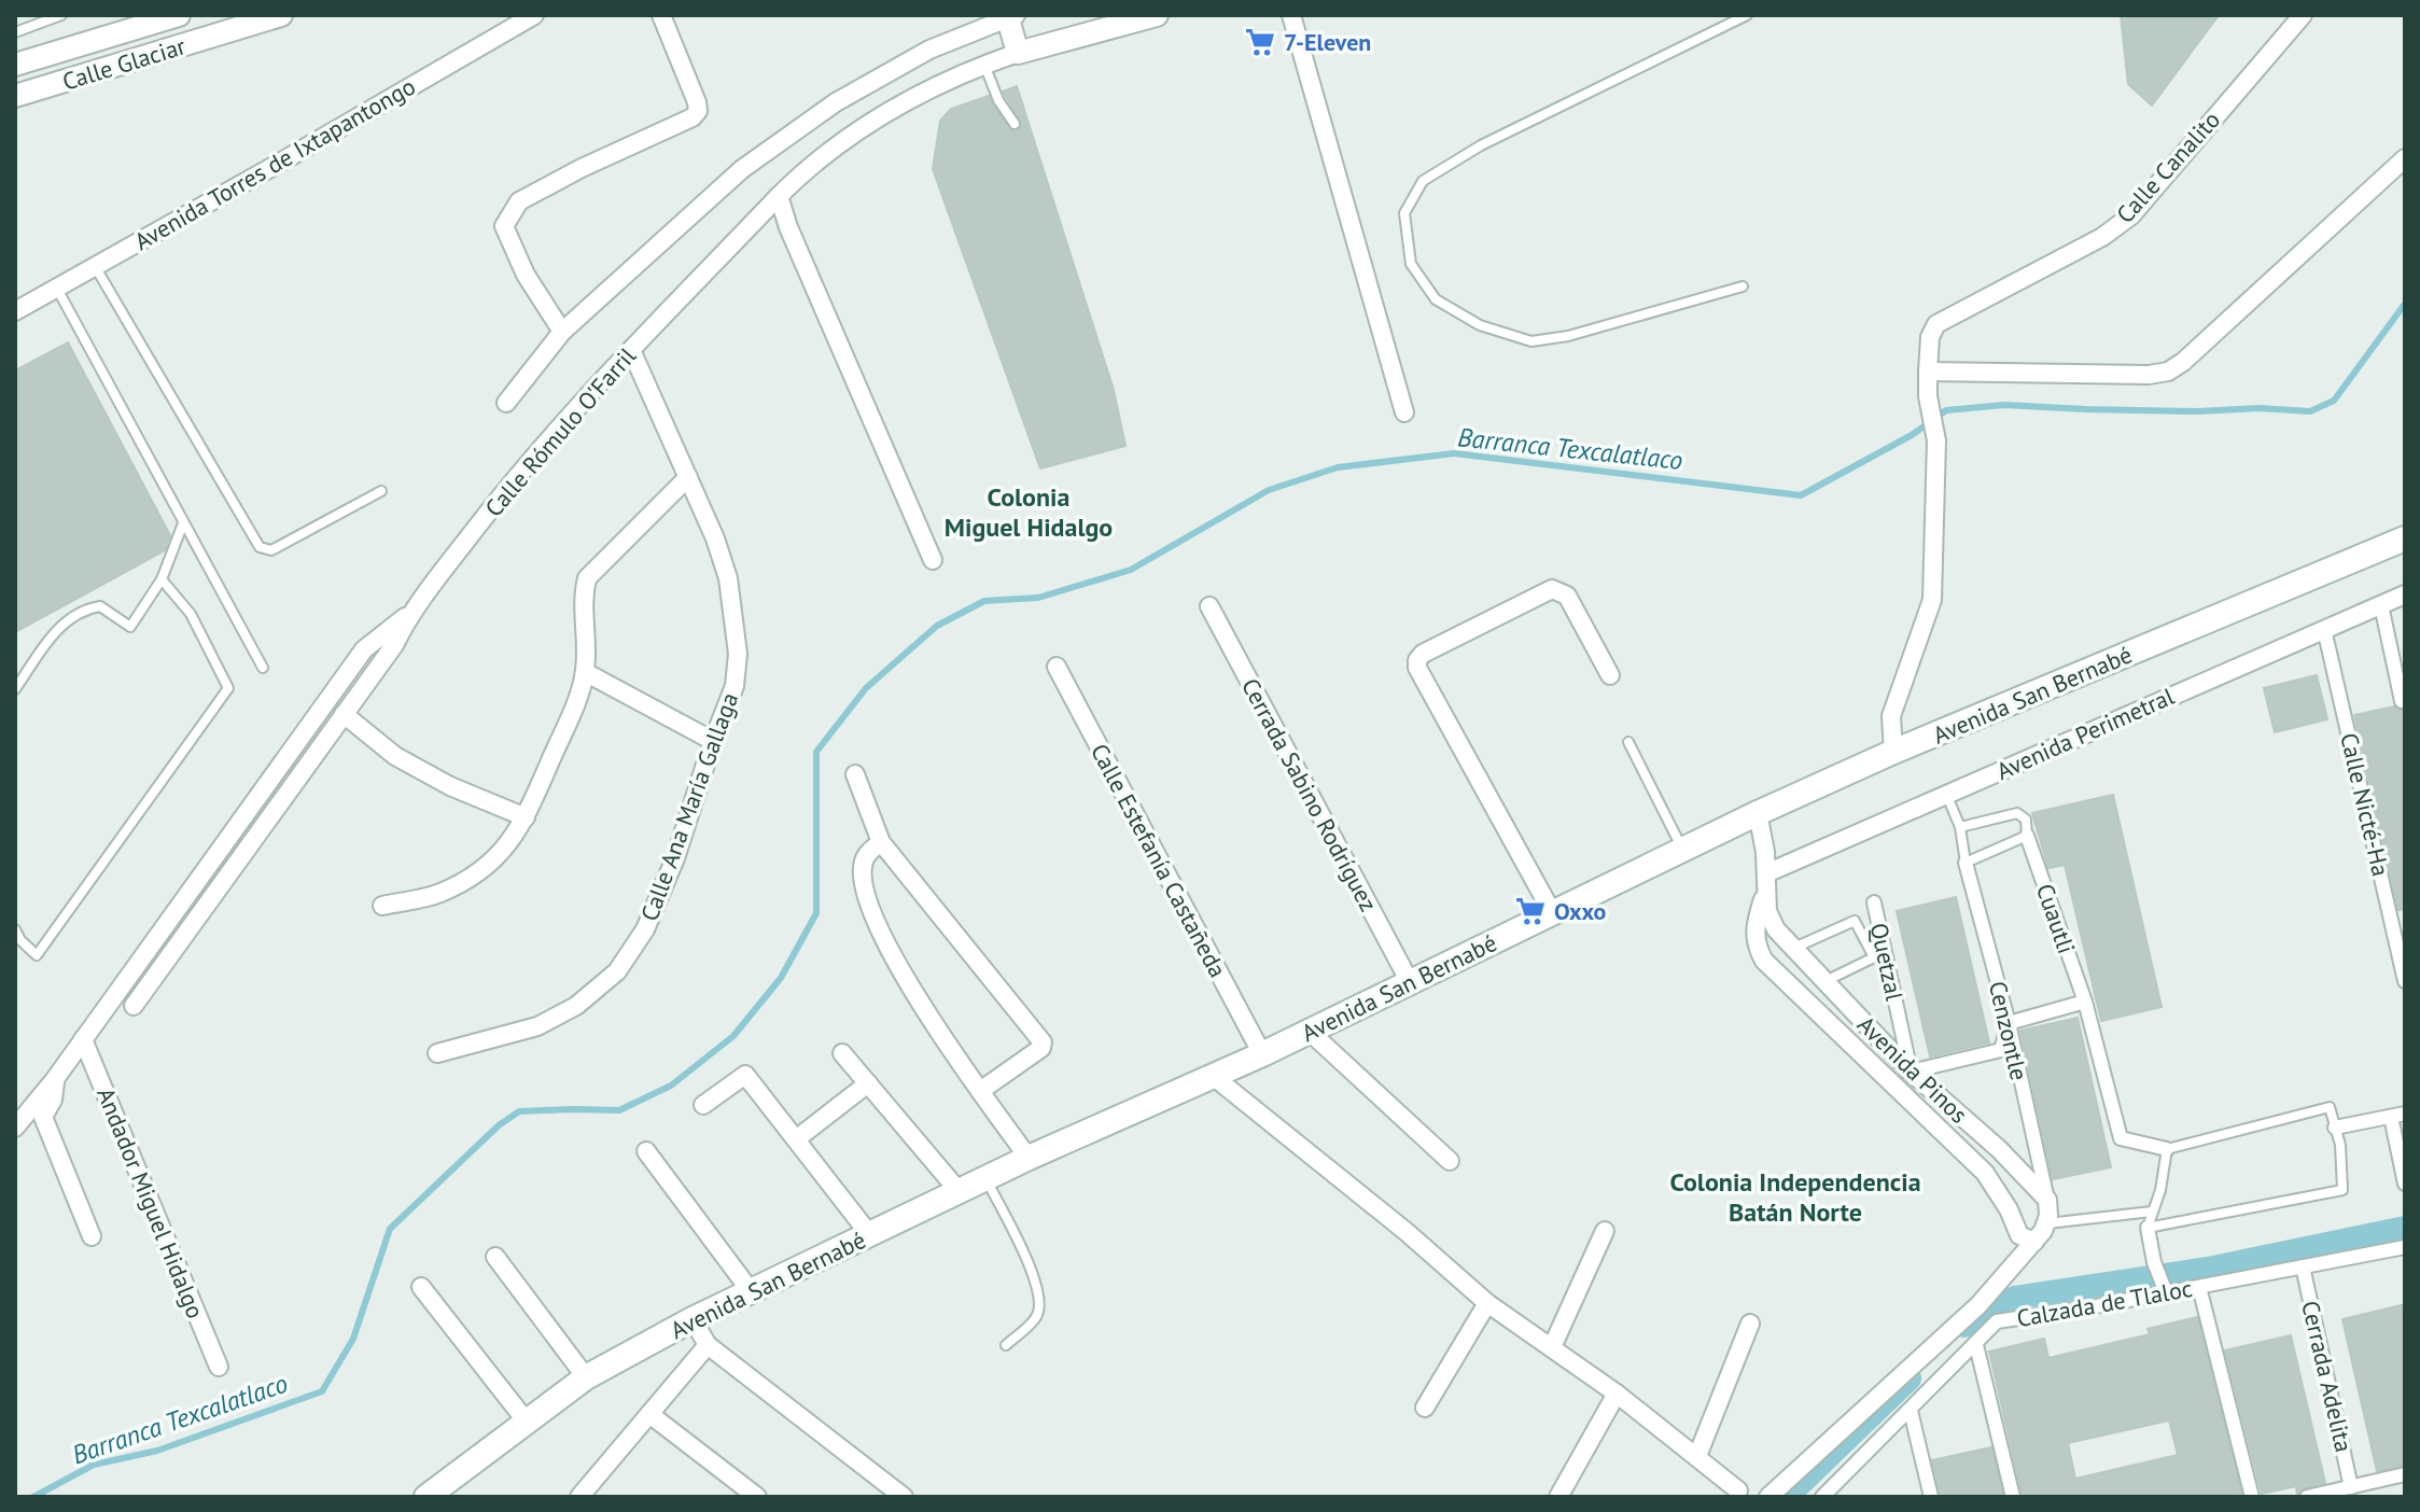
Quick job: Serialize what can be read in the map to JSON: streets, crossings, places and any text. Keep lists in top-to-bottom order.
{
  "streets": {
    "main road": ["Avenida San Bernabé"],
    "street": [
      "Calle Glaciar",
      "Avenida Torres de Ixtapantongo",
      "Calle Canalito",
      "Calle Rómulo O'Farril",
      "Avenida Perimetral",
      "Cerrada Sabino Rodríguez",
      "Calle Nicté-Ha",
      "Calle Ana María Gallaga",
      "Calle Estefanía Castañeda",
      "Cuautli",
      "Quetzal",
      "Cenzontle",
      "Avenida Pinos",
      "Andador Miguel Hidalgo",
      "Calzada de Tlaloc",
      "Cerrada Adelita"
    ]
  },
  "crossings": [
    ["Calle Canalito", "Avenida San Bernabé"],
    ["Calle Rómulo O'Farril", "Calle Ana María Gallaga"],
    ["Avenida San Bernabé", "Cerrada Sabino Rodríguez"],
    ["Avenida San Bernabé", "Calle Estefanía Castañeda"],
    ["Avenida San Bernabé", "Avenida Pinos"],
    ["Avenida Perimetral", "Calle Nicté-Ha"],
    ["Avenida Perimetral", "Avenida Pinos"],
    ["Quetzal", "Avenida Pinos"],
    ["Cenzontle", "Avenida Pinos"],
    ["Calzada de Tlaloc", "Cerrada Adelita"]
  ],
  "districts": ["Colonia Miguel Hidalgo", "Colonia Independencia Batán Norte"],
  "water": ["Barranca Texcalatlaco"],
  "places": {
    "supermarket": ["7-Eleven", "Oxxo"]
  }
}
